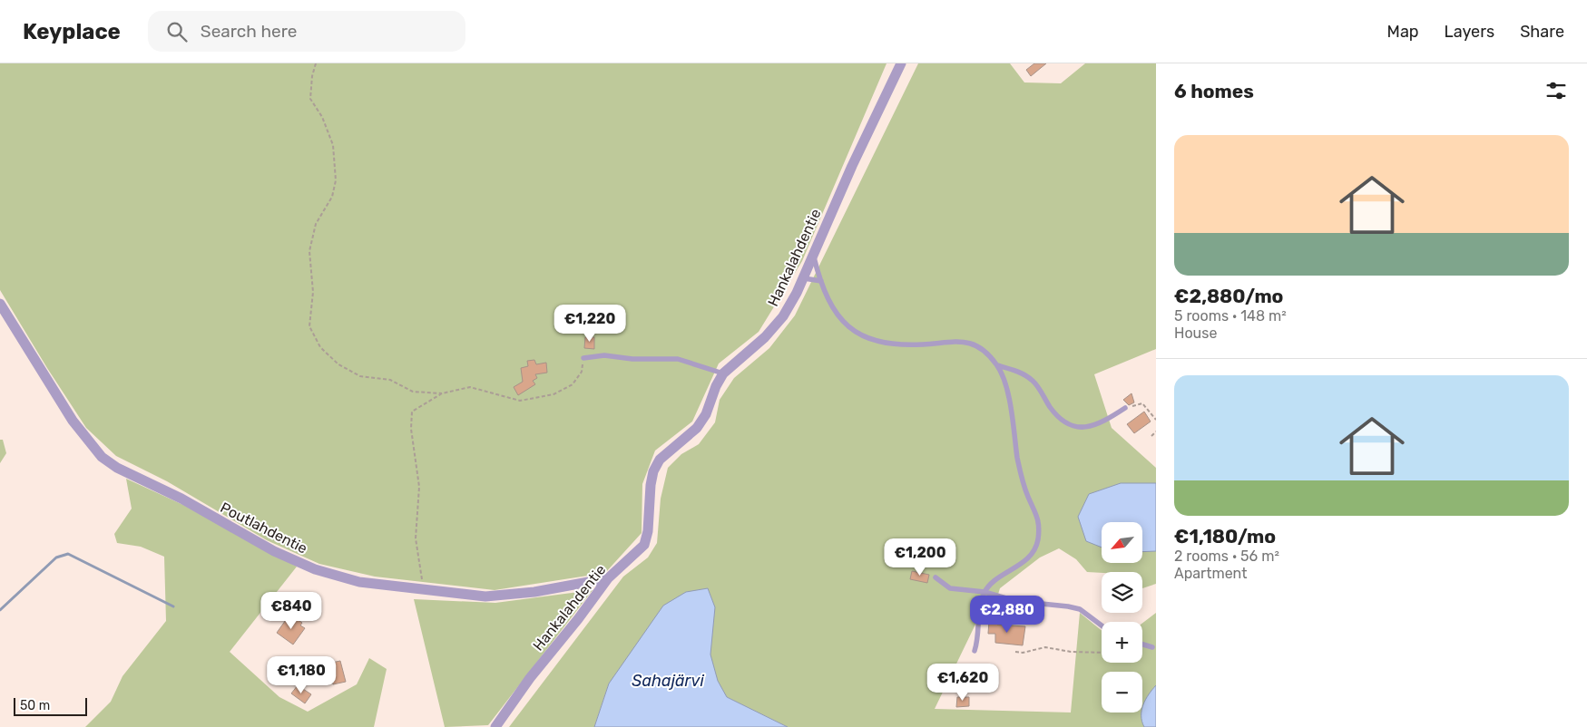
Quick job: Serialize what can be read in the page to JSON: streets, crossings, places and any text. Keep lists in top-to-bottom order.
{
  "streets": {
    "street": ["Hankalahdentie", "Poutlahdentie"]
  },
  "crossings": [
    ["Hankalahdentie", "Poutlahdentie"]
  ],
  "water": ["Sahajärvi"],
  "scale_bar": "50 m",
  "north": "bottom left",
  "page": {
    "header": "Keyplace",
    "search": "Search here",
    "nav": ["Map", "Layers", "Share"],
    "heading": "6 homes",
    "list": [
      {
        "name": "€2,880/mo",
        "note": "5 rooms · 148 m² · House"
      },
      {
        "name": "€1,180/mo",
        "note": "2 rooms · 56 m² · Apartment"
      }
    ],
    "price": [
      "€1,220",
      "€1,200",
      "€840",
      "€2,880",
      "€1,180",
      "€1,620"
    ],
    "map_buttons": ["+", "−"],
    "scale": "50 m"
  }
}
